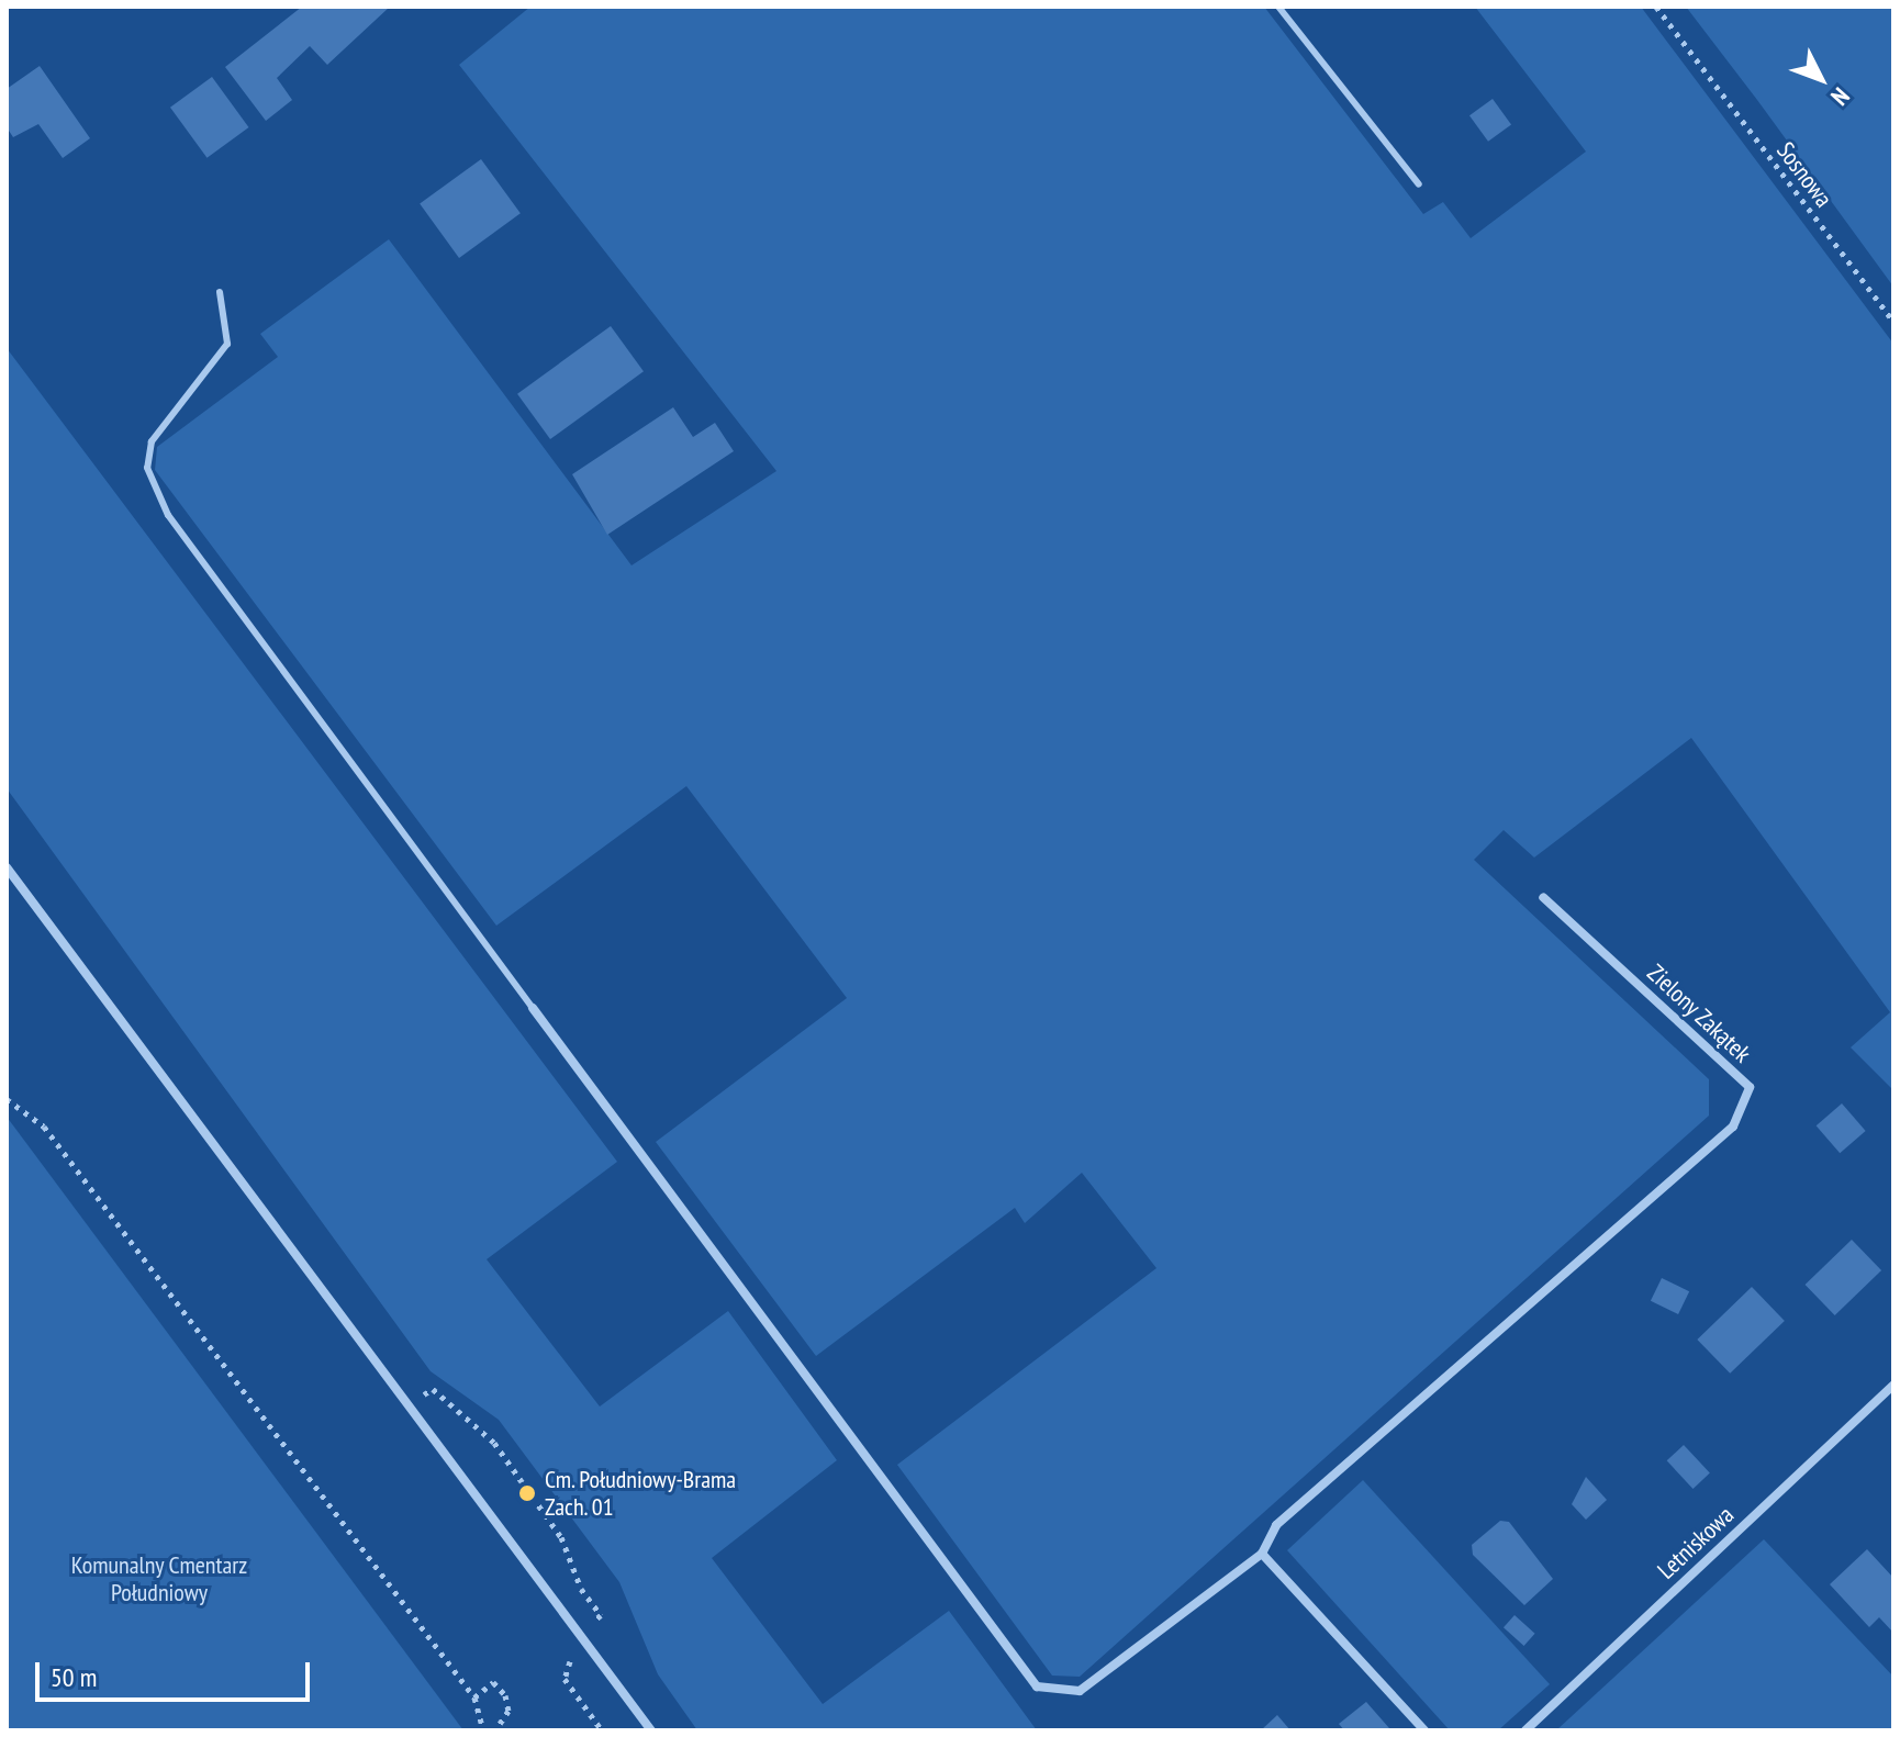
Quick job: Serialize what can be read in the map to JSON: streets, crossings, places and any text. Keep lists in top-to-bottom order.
{
  "streets": {
    "street": ["Zielony Zakątek", "Letniskowa"],
    "path": ["Sosnowa"]
  },
  "parks": ["Komunalny Cmentarz Południowy"],
  "places": ["Cm. Południowy-Brama Zach. 01"],
  "scale_bar": "50 m",
  "north": "bottom right"
}
